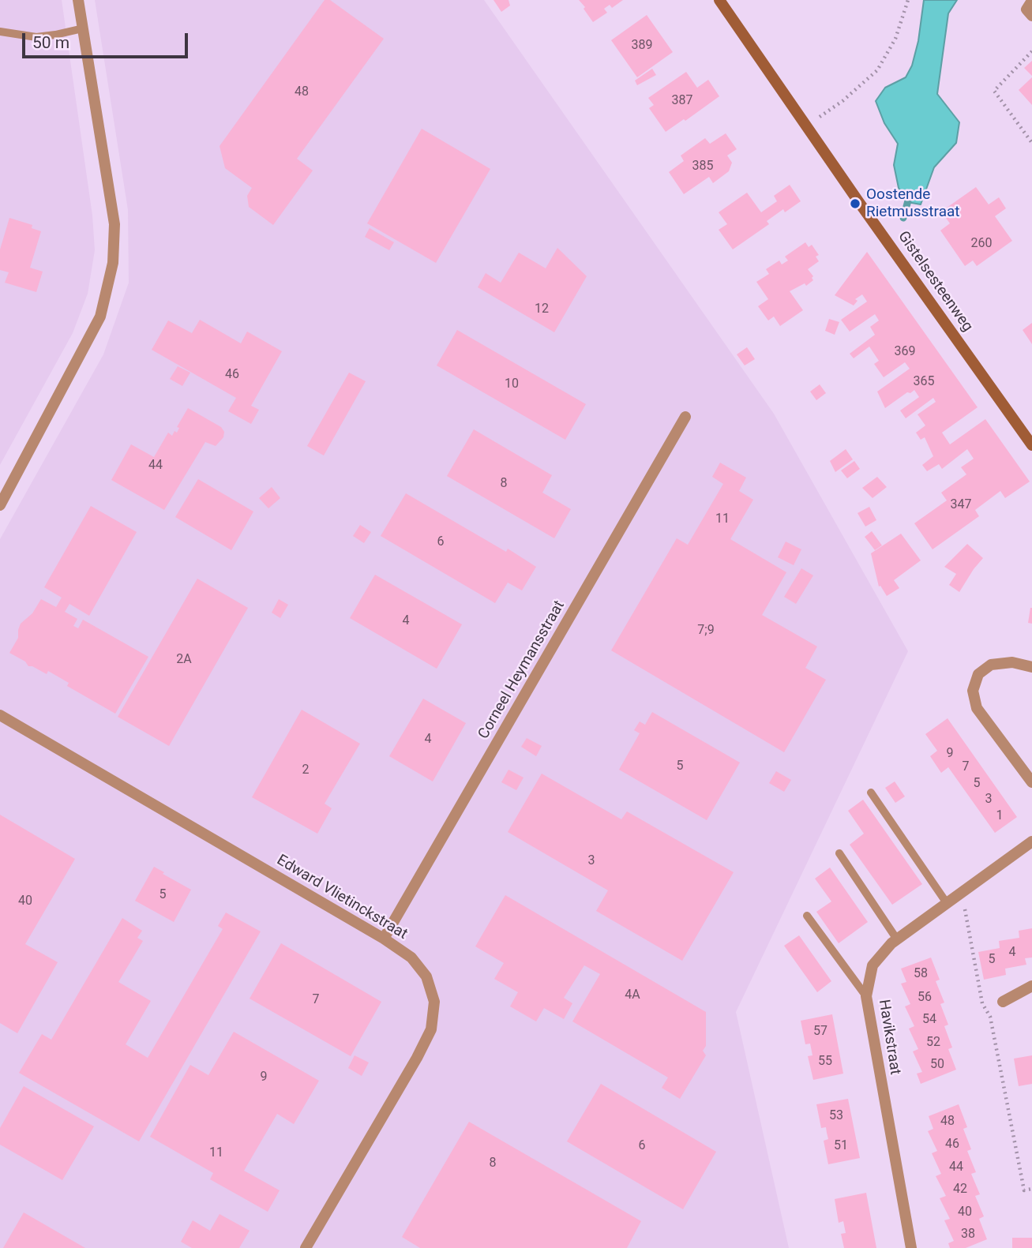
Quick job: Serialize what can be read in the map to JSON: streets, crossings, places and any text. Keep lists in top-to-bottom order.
{
  "streets": {
    "main road": ["Gistelsesteenweg"],
    "street": ["Corneel Heymansstraat", "Edward Vlietinckstraat", "Havikstraat"]
  },
  "crossings": [
    ["Corneel Heymansstraat", "Edward Vlietinckstraat"]
  ],
  "places": ["Oostende Rietmusstraat"],
  "house_numbers": [
    "389",
    "48",
    "387",
    "385",
    "260",
    "12",
    "369",
    "46",
    "365",
    "10",
    "44",
    "8",
    "347",
    "11",
    "6",
    "4",
    "7;9",
    "2A",
    "4",
    "9",
    "5",
    "7",
    "2",
    "5",
    "3",
    "1",
    "3",
    "5",
    "40",
    "4",
    "5",
    "58",
    "4A",
    "56",
    "7",
    "54",
    "57",
    "52",
    "55",
    "50",
    "9",
    "53",
    "48",
    "46",
    "6",
    "51",
    "11",
    "8",
    "44",
    "42",
    "40",
    "38"
  ],
  "scale_bar": "50 m"
}
